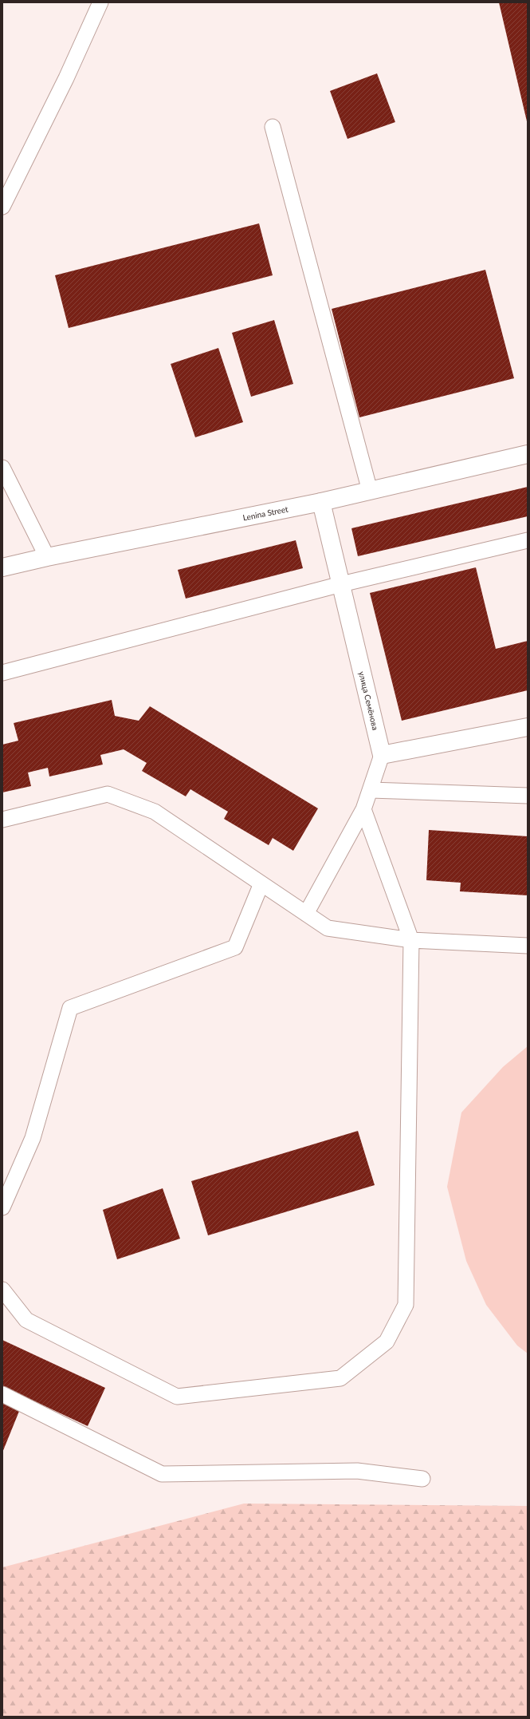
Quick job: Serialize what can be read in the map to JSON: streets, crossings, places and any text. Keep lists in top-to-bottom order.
{
  "streets": {
    "main road": ["Lenina Street", "улица Семёнова"]
  },
  "crossings": [
    ["Lenina Street", "улица Семёнова"]
  ]
}
